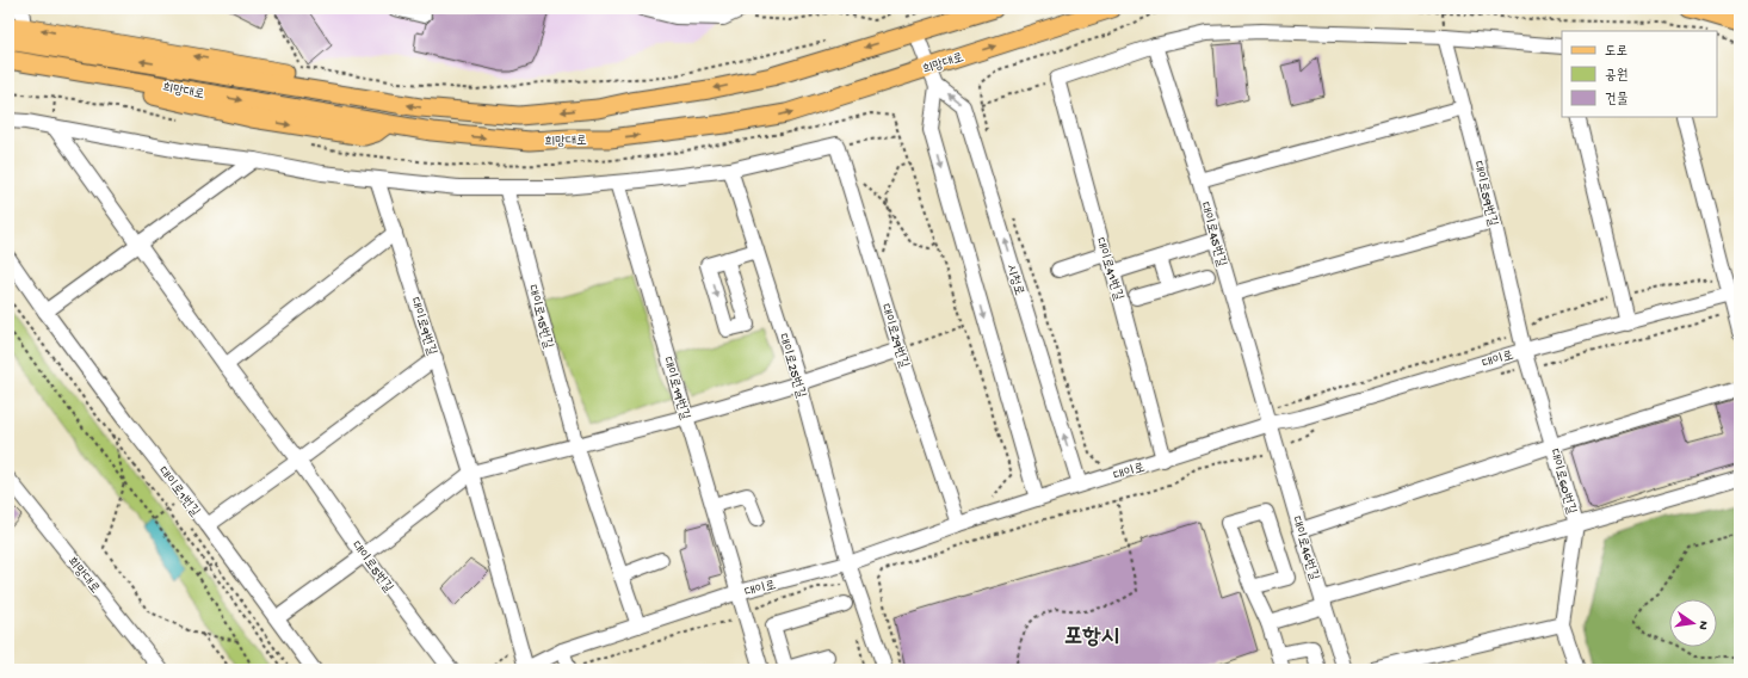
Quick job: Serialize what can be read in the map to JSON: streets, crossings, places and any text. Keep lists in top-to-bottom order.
{
  "streets": {
    "main road": ["희망대로"],
    "street": [
      "대이로59번길",
      "대이로45번길",
      "대이로41번길",
      "시청로",
      "대이로15번길",
      "대이로9번길",
      "대이로29번길",
      "대이로",
      "대이로25번길",
      "대이로19번길",
      "대이로60번길",
      "대이로1번길",
      "대이로46번길",
      "대이로5번길"
    ]
  },
  "crossings": [
    ["희망대로", "시청로"],
    ["대이로59번길", "대이로"],
    ["대이로59번길", "대이로60번길"],
    ["대이로45번길", "대이로"],
    ["대이로45번길", "대이로46번길"],
    ["대이로41번길", "대이로"],
    ["시청로", "대이로"],
    ["대이로15번길", "대이로"],
    ["대이로9번길", "대이로"],
    ["대이로29번길", "대이로"],
    ["대이로", "대이로25번길"],
    ["대이로", "대이로19번길"],
    ["대이로", "대이로60번길"],
    ["대이로", "대이로46번길"]
  ],
  "districts": ["포항시"],
  "legend": ["도로", "공원", "건물"],
  "north": "right"
}
